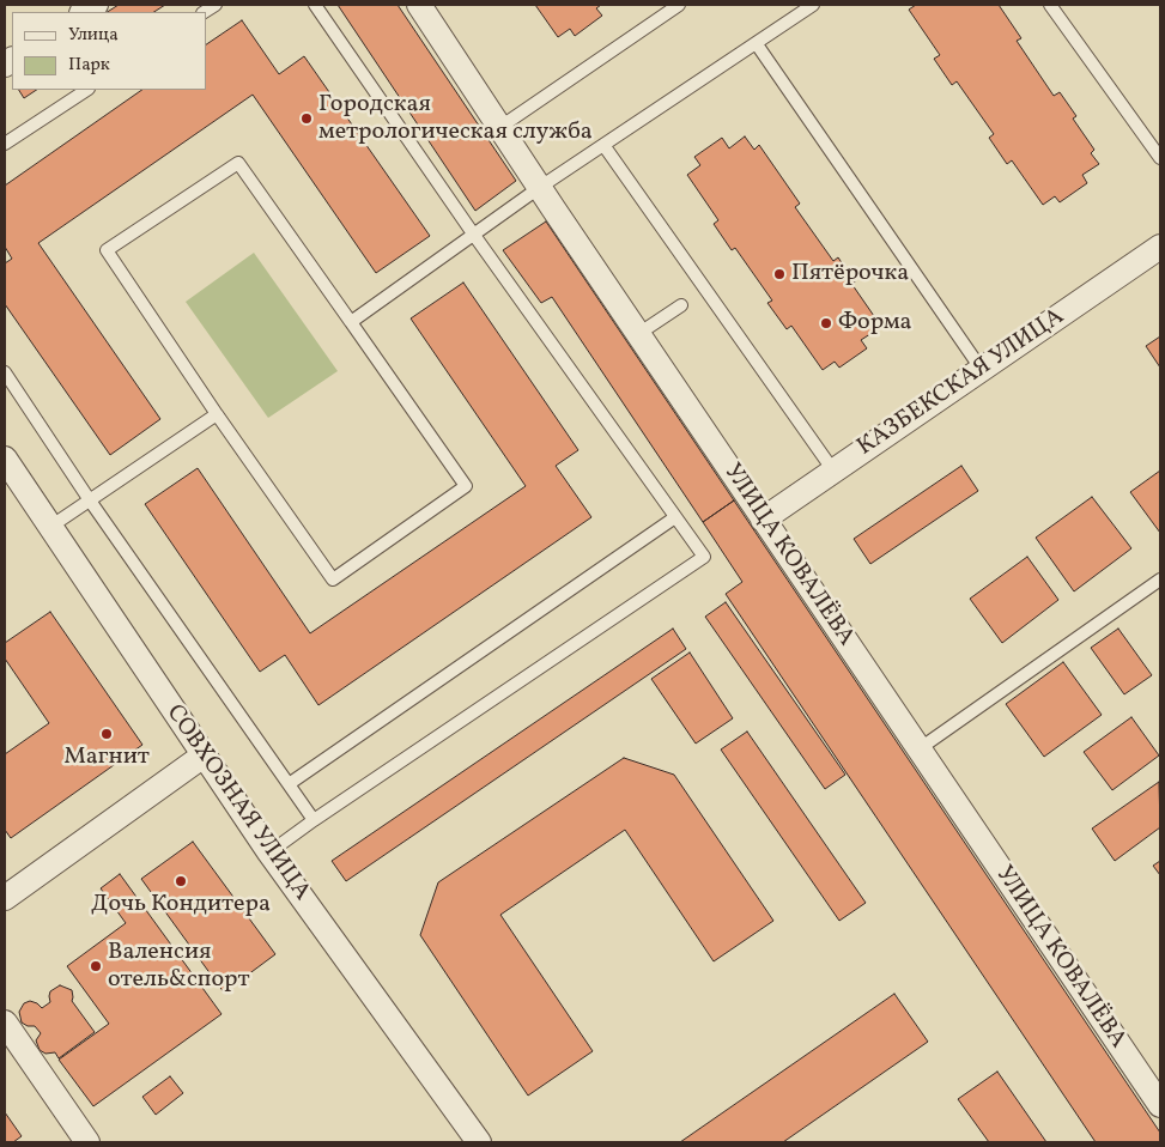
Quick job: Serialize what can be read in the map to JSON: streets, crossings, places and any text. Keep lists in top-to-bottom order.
{
  "streets": {
    "street": ["КАЗБЕКСКАЯ УЛИЦА", "УЛИЦА КОВАЛЁВА", "СОВХОЗНАЯ УЛИЦА"]
  },
  "crossings": [
    ["КАЗБЕКСКАЯ УЛИЦА", "УЛИЦА КОВАЛЁВА"]
  ],
  "places": [
    "Городская метрологическая служба",
    "Пятёрочка",
    "Форма",
    "Магнит",
    "Дочь Кондитера",
    "Валенсия отель&спорт"
  ],
  "legend": ["Улица", "Парк"]
}
